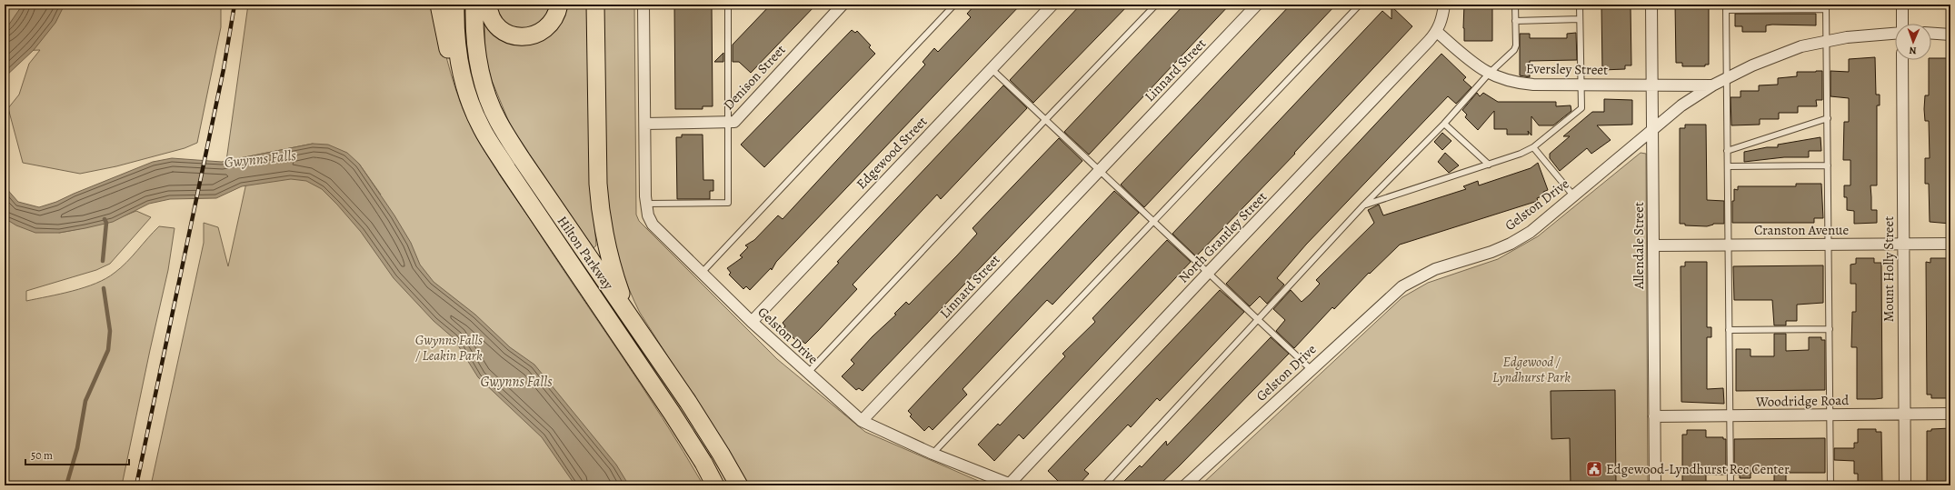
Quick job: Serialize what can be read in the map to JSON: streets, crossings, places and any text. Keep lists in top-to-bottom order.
{
  "streets": {
    "main road": ["Hilton Parkway"],
    "street": [
      "Eversley Street",
      "Linnard Street",
      "Denison Street",
      "Edgewood Street",
      "Gelston Drive",
      "Cranston Avenue",
      "North Grantley Street",
      "Allendale Street",
      "Mount Holly Street",
      "Woodridge Road"
    ]
  },
  "crossings": [
    ["Eversley Street", "Gelston Drive"],
    ["Eversley Street", "North Grantley Street"],
    ["Eversley Street", "Allendale Street"],
    ["Linnard Street", "Gelston Drive"],
    ["Denison Street", "Gelston Drive"],
    ["Edgewood Street", "Gelston Drive"],
    ["Gelston Drive", "North Grantley Street"],
    ["Gelston Drive", "Allendale Street"],
    ["Cranston Avenue", "Allendale Street"],
    ["Cranston Avenue", "Mount Holly Street"],
    ["Allendale Street", "Woodridge Road"],
    ["Mount Holly Street", "Woodridge Road"]
  ],
  "water": ["Gwynns Falls"],
  "parks": ["Gwynns Falls / Leakin Park", "Edgewood / Lyndhurst Park"],
  "places": {
    "public building": ["Edgewood-Lyndhurst Rec Center"]
  },
  "scale_bar": "50 m",
  "north": "bottom"
}
